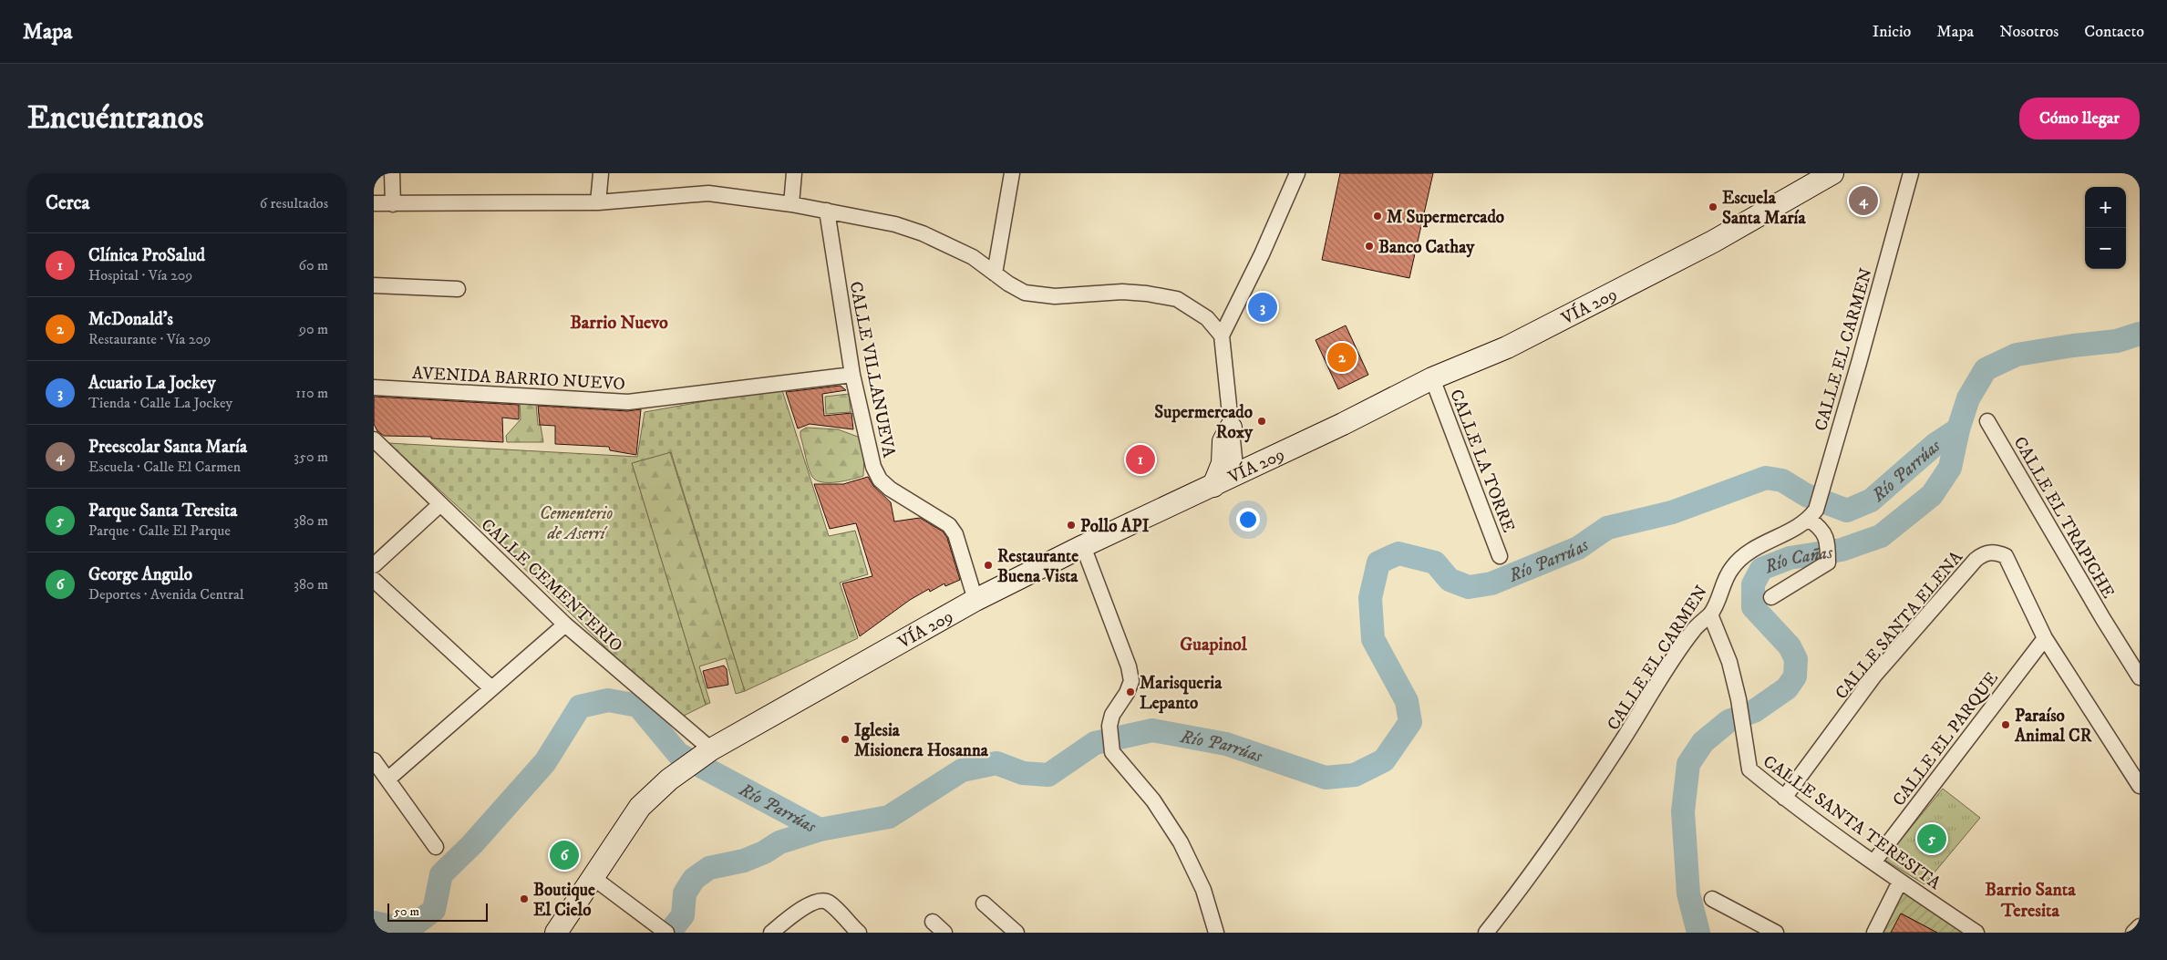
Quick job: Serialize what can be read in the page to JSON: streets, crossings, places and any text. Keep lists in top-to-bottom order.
{
  "streets": {
    "main road": ["VÍA 209"],
    "street": [
      "CALLE EL CARMEN",
      "CALLE VILLANUEVA",
      "AVENIDA BARRIO NUEVO",
      "CALLE LA TORRE",
      "CALLE EL TRAPICHE",
      "CALLE CEMENTERIO",
      "CALLE SANTA ELENA",
      "CALLE EL PARQUE",
      "CALLE SANTA TERESITA"
    ]
  },
  "crossings": [
    ["VÍA 209", "CALLE VILLANUEVA"],
    ["VÍA 209", "CALLE LA TORRE"],
    ["VÍA 209", "CALLE CEMENTERIO"],
    ["CALLE EL CARMEN", "CALLE SANTA TERESITA"],
    ["CALLE VILLANUEVA", "AVENIDA BARRIO NUEVO"],
    ["CALLE SANTA ELENA", "CALLE EL PARQUE"],
    ["CALLE SANTA ELENA", "CALLE SANTA TERESITA"],
    ["CALLE EL PARQUE", "CALLE SANTA TERESITA"]
  ],
  "districts": ["Barrio Nuevo", "Guapinol", "Barrio Santa Teresita"],
  "water": ["Río Parrúas", "Río Cañas"],
  "parks": ["Cementerio de Aserrí"],
  "places": [
    "Escuela Santa María",
    "M Supermercado",
    "Banco Cathay",
    "Supermercado Roxy",
    "Pollo API",
    "Restaurante Buena Vista",
    "Marisqueria Lepanto",
    "Paraíso Animal CR",
    "Iglesia Misionera Hosanna",
    "Boutique El Cielo"
  ],
  "scale_bar": "50 m",
  "page": {
    "header": "Mapa",
    "nav": [
      "Inicio",
      "Mapa",
      "Nosotros",
      "Contacto"
    ],
    "buttons": "Cómo llegar",
    "title": "Encuéntranos",
    "heading": ["Cerca", "6 resultados"],
    "pins": [
      "4",
      "3",
      "2",
      "1",
      "5",
      "6"
    ],
    "map_buttons": ["+", "−"],
    "list": [
      {
        "mark": "1",
        "name": "Clínica ProSalud",
        "note": "Hospital · Vía 209",
        "value": "60 m"
      },
      {
        "mark": "2",
        "name": "McDonald's",
        "note": "Restaurante · Vía 209",
        "value": "90 m"
      },
      {
        "mark": "3",
        "name": "Acuario La Jockey",
        "note": "Tienda · Calle La Jockey",
        "value": "110 m"
      },
      {
        "mark": "4",
        "name": "Preescolar Santa María",
        "note": "Escuela · Calle El Carmen",
        "value": "350 m"
      },
      {
        "mark": "5",
        "name": "Parque Santa Teresita",
        "note": "Parque · Calle El Parque",
        "value": "380 m"
      },
      {
        "mark": "6",
        "name": "George Angulo",
        "note": "Deportes · Avenida Central",
        "value": "380 m"
      }
    ],
    "scale": "50 m"
  }
}
